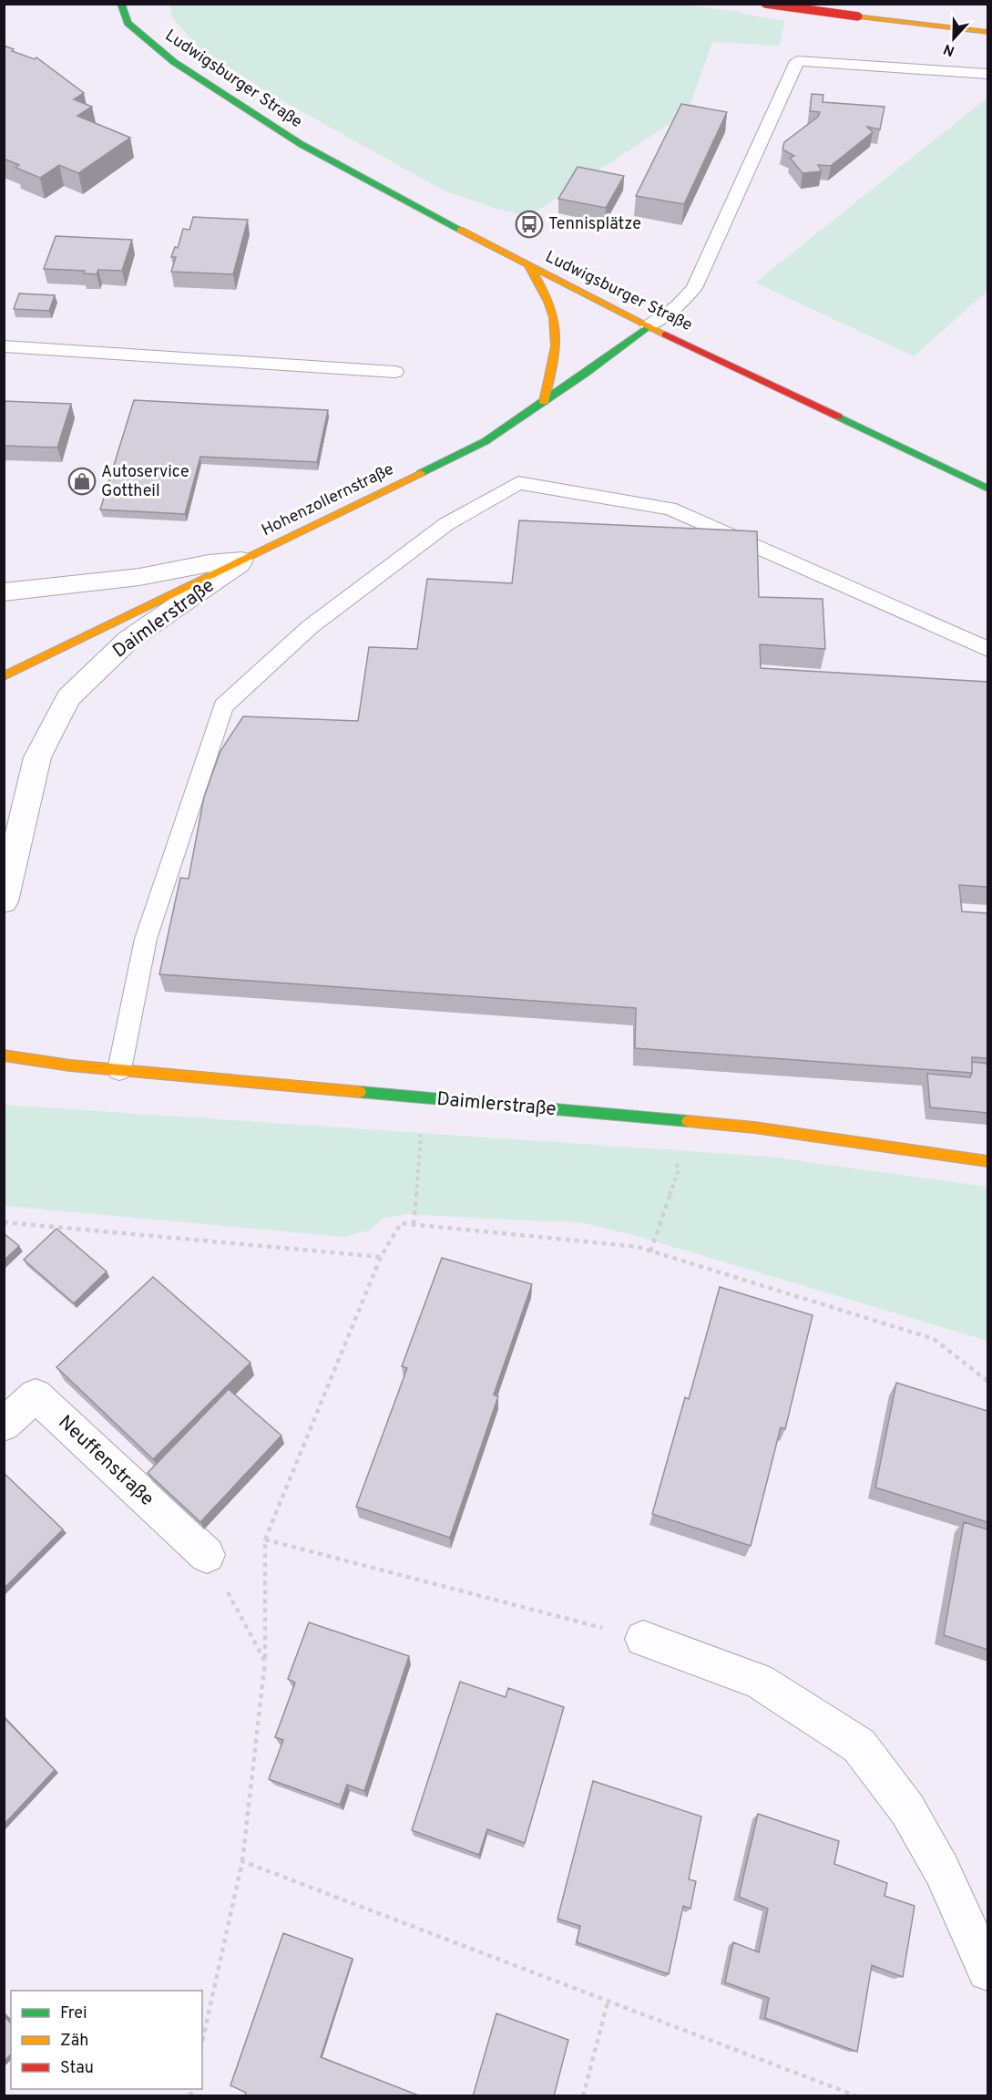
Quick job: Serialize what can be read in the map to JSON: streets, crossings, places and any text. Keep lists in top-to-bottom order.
{
  "streets": {
    "street": [
      "Ludwigsburger Straße",
      "Hohenzollernstraße",
      "Daimlerstraße",
      "Neuffenstraße"
    ]
  },
  "crossings": [
    ["Ludwigsburger Straße", "Hohenzollernstraße"],
    ["Hohenzollernstraße", "Daimlerstraße"]
  ],
  "places": {
    "bus stop": ["Tennisplätze"],
    "shop": ["Autoservice Gottheil"]
  },
  "legend": ["Frei", "Zäh", "Stau"],
  "north": "bottom"
}
